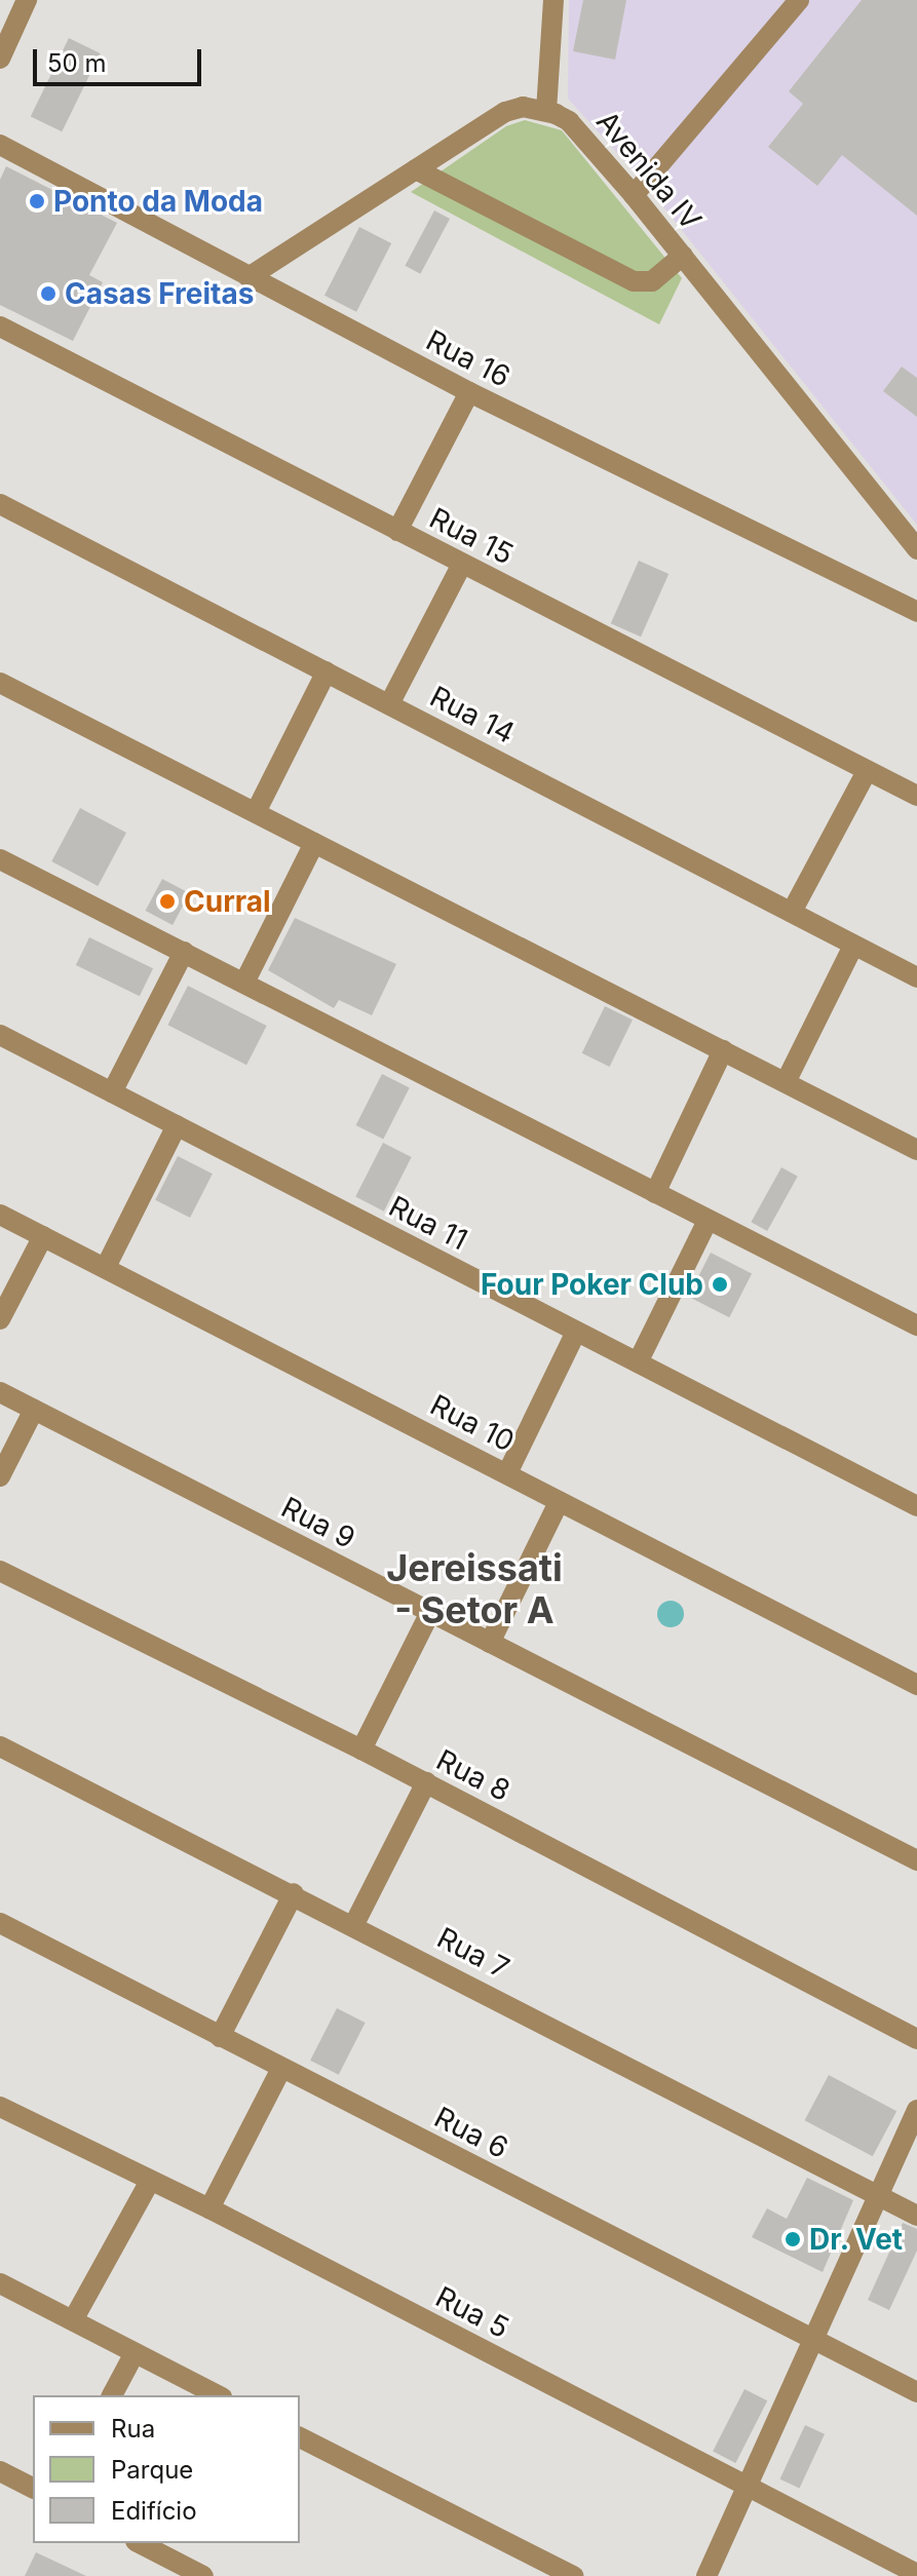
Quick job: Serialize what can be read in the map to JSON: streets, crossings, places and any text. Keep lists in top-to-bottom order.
{
  "streets": {
    "street": [
      "Avenida IV",
      "Rua 16",
      "Rua 15",
      "Rua 14",
      "Rua 11",
      "Rua 10",
      "Rua 9",
      "Rua 8",
      "Rua 7",
      "Rua 6",
      "Rua 5"
    ]
  },
  "districts": ["Jereissati - Setor A"],
  "places": [
    "Ponto da Moda",
    "Casas Freitas",
    "Curral",
    "Four Poker Club",
    "Dr. Vet"
  ],
  "legend": ["Rua", "Parque", "Edifício"],
  "scale_bar": "50 m"
}
